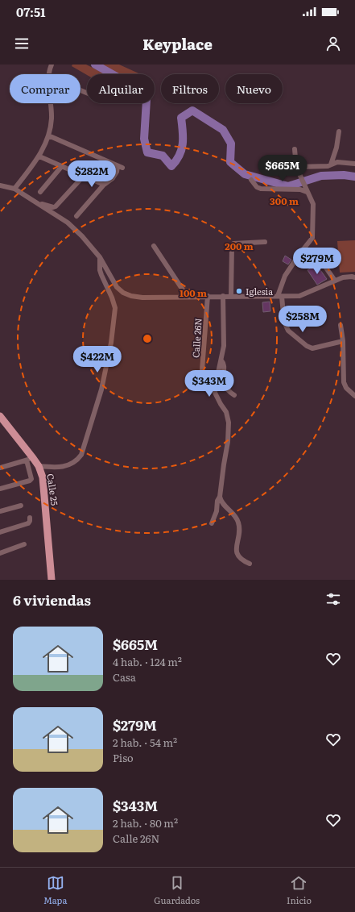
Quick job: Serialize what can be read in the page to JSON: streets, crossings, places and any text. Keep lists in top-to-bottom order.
{
  "streets": {
    "main road": ["Calle 25"],
    "street": ["Calle 26N"]
  },
  "places": ["Iglesia"],
  "page": {
    "status": "07:51",
    "header": "Keyplace",
    "chip": [
      "Comprar",
      "Alquilar",
      "Filtros",
      "Nuevo"
    ],
    "price": [
      "$665M",
      "$282M",
      "$279M",
      "$258M",
      "$422M",
      "$343M"
    ],
    "heading": "6 viviendas",
    "list": [
      {
        "name": "$665M",
        "note": "4 hab. · 124 m² · Casa"
      },
      {
        "name": "$279M",
        "note": "2 hab. · 54 m² · Piso"
      },
      {
        "name": "$343M",
        "note": "2 hab. · 80 m² · Calle 26N"
      }
    ],
    "tabs": ["Mapa", "Guardados", "Inicio"]
  },
  "rings": ["300 m", "200 m", "100 m"]
}
